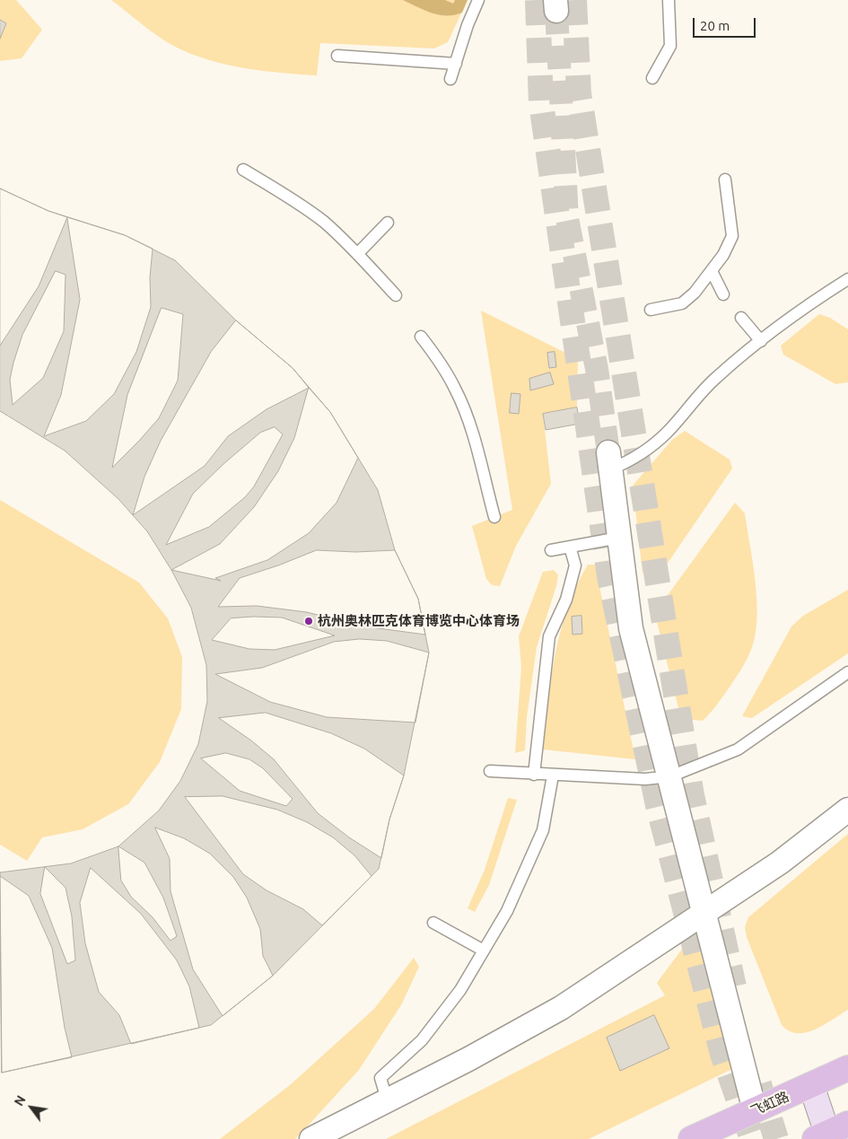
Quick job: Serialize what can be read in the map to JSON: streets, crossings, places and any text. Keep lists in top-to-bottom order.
{
  "streets": {
    "main road": ["飞虹路"]
  },
  "places": ["杭州奥林匹克体育博览中心体育场"],
  "scale_bar": "20 m",
  "north": "top left"
}
